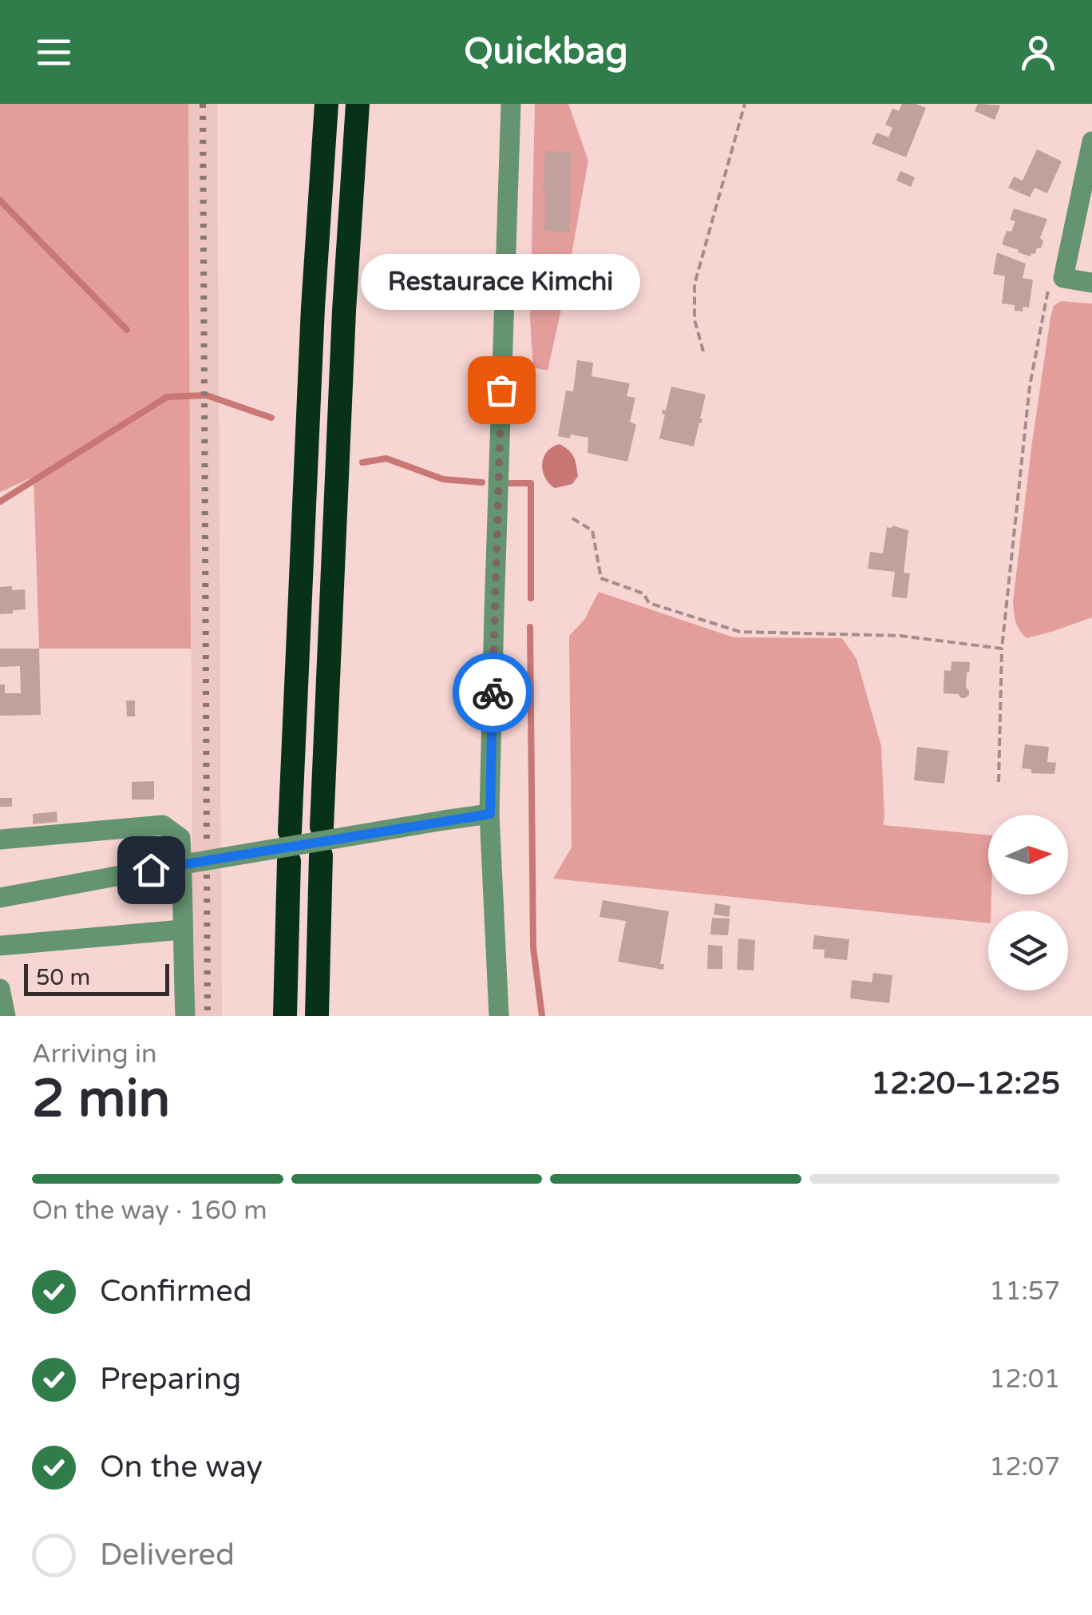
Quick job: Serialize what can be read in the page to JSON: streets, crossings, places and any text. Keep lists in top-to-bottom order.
{
  "places": ["Restaurace Kimchi"],
  "scale_bar": "50 m",
  "north": "right",
  "page": {
    "header": "Quickbag",
    "bubble": "Restaurace Kimchi",
    "scale": "50 m",
    "heading": ["2 min", "Arriving in", "12:20–12:25"],
    "bar": "On the way · 160 m",
    "list": [
      ["Confirmed", "11:57"],
      ["Preparing", "12:01"],
      ["On the way", "12:07"],
      "Delivered"
    ]
  }
}
